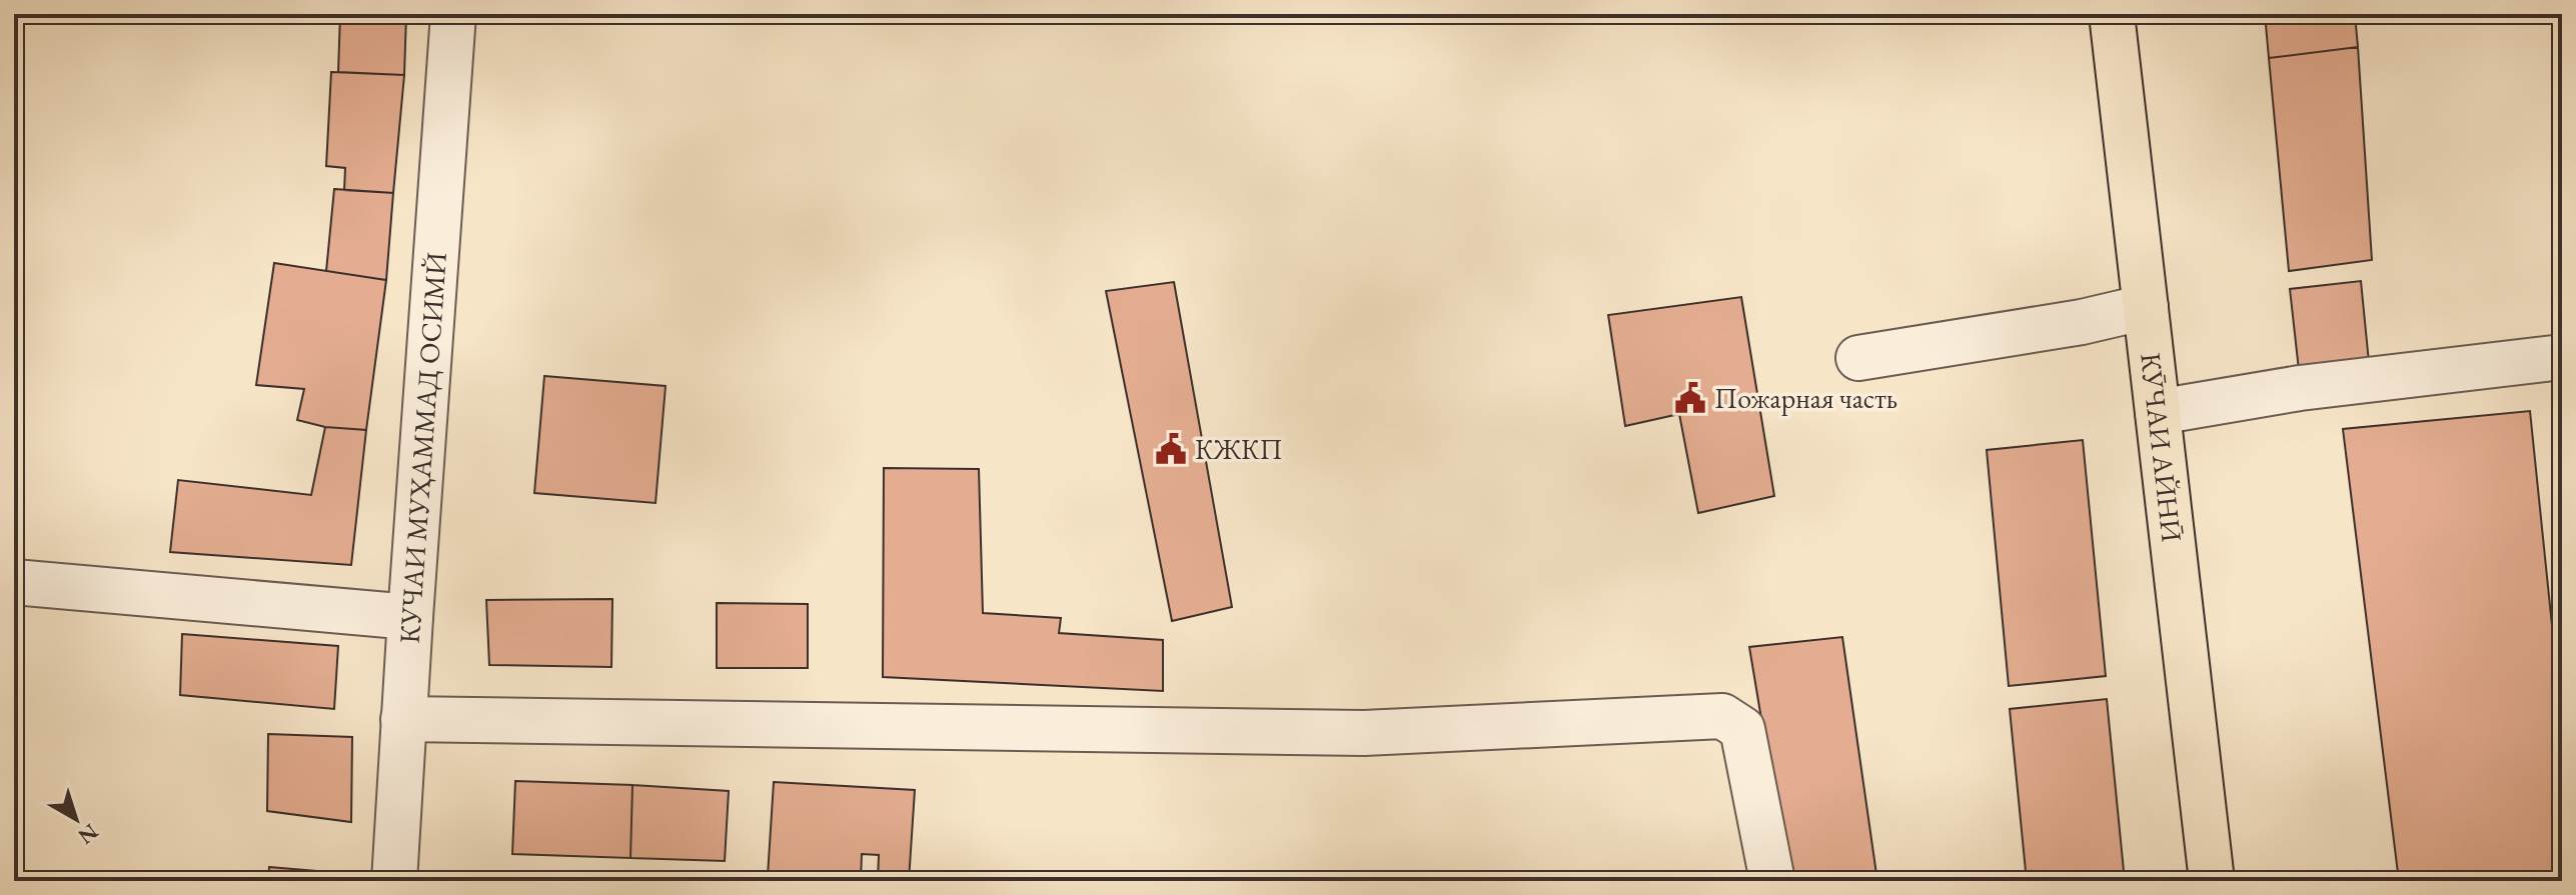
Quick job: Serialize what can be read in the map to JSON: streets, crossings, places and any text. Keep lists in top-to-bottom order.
{
  "streets": {
    "main road": ["КӮЧАИ АЙНӢ"],
    "street": ["КУЧАИ МУҲАММАД ОСИМЙ"]
  },
  "places": {
    "public building": ["Пожарная часть", "КЖКП"]
  },
  "north": "bottom right"
}
